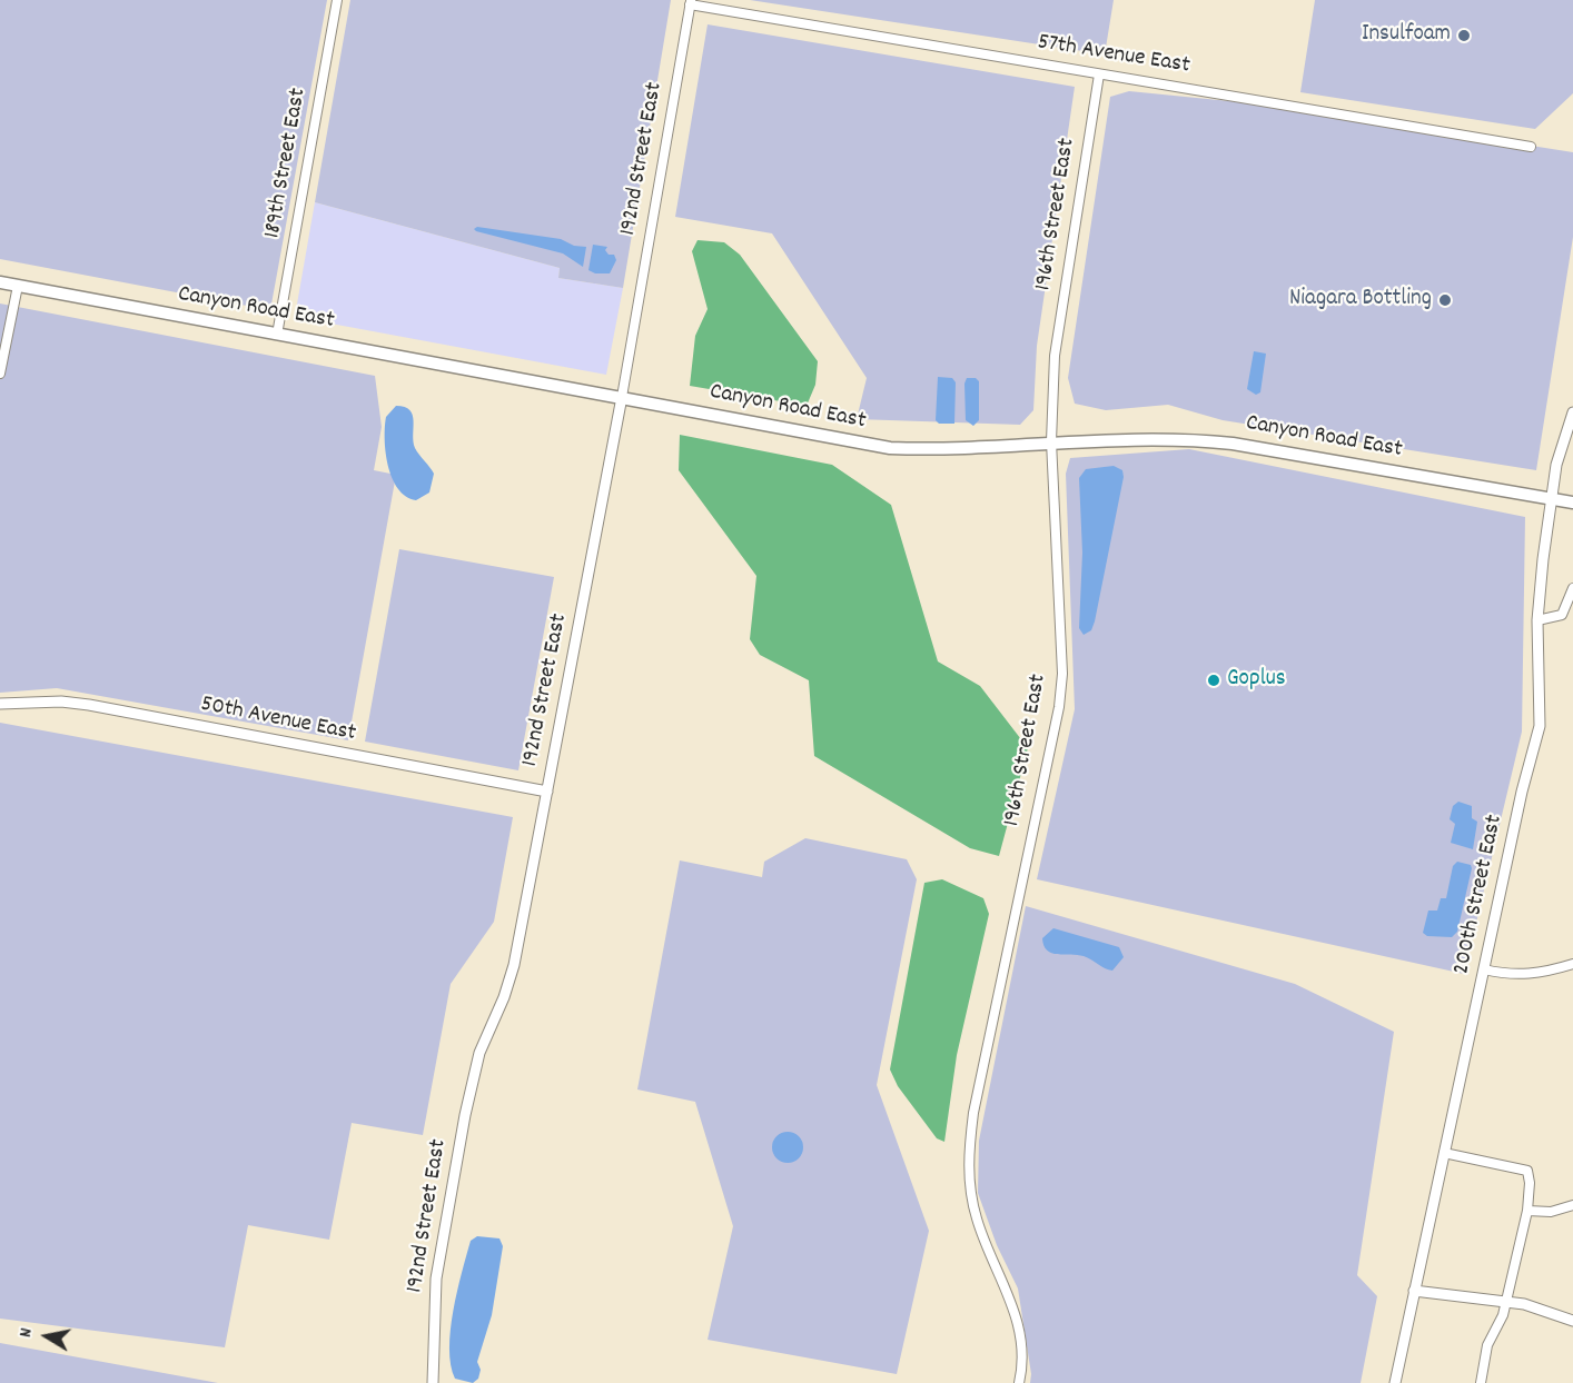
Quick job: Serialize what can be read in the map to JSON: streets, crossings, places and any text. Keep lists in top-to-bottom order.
{
  "streets": {
    "main road": ["Canyon Road East"],
    "street": [
      "57th Avenue East",
      "192nd Street East",
      "189th Street East",
      "196th Street East",
      "50th Avenue East",
      "200th Street East"
    ]
  },
  "crossings": [
    ["57th Avenue East", "192nd Street East"],
    ["57th Avenue East", "196th Street East"],
    ["192nd Street East", "Canyon Road East"],
    ["192nd Street East", "50th Avenue East"],
    ["189th Street East", "Canyon Road East"],
    ["196th Street East", "Canyon Road East"],
    ["Canyon Road East", "200th Street East"]
  ],
  "places": ["Insulfoam", "Niagara Bottling", "Goplus"],
  "north": "left"
}
